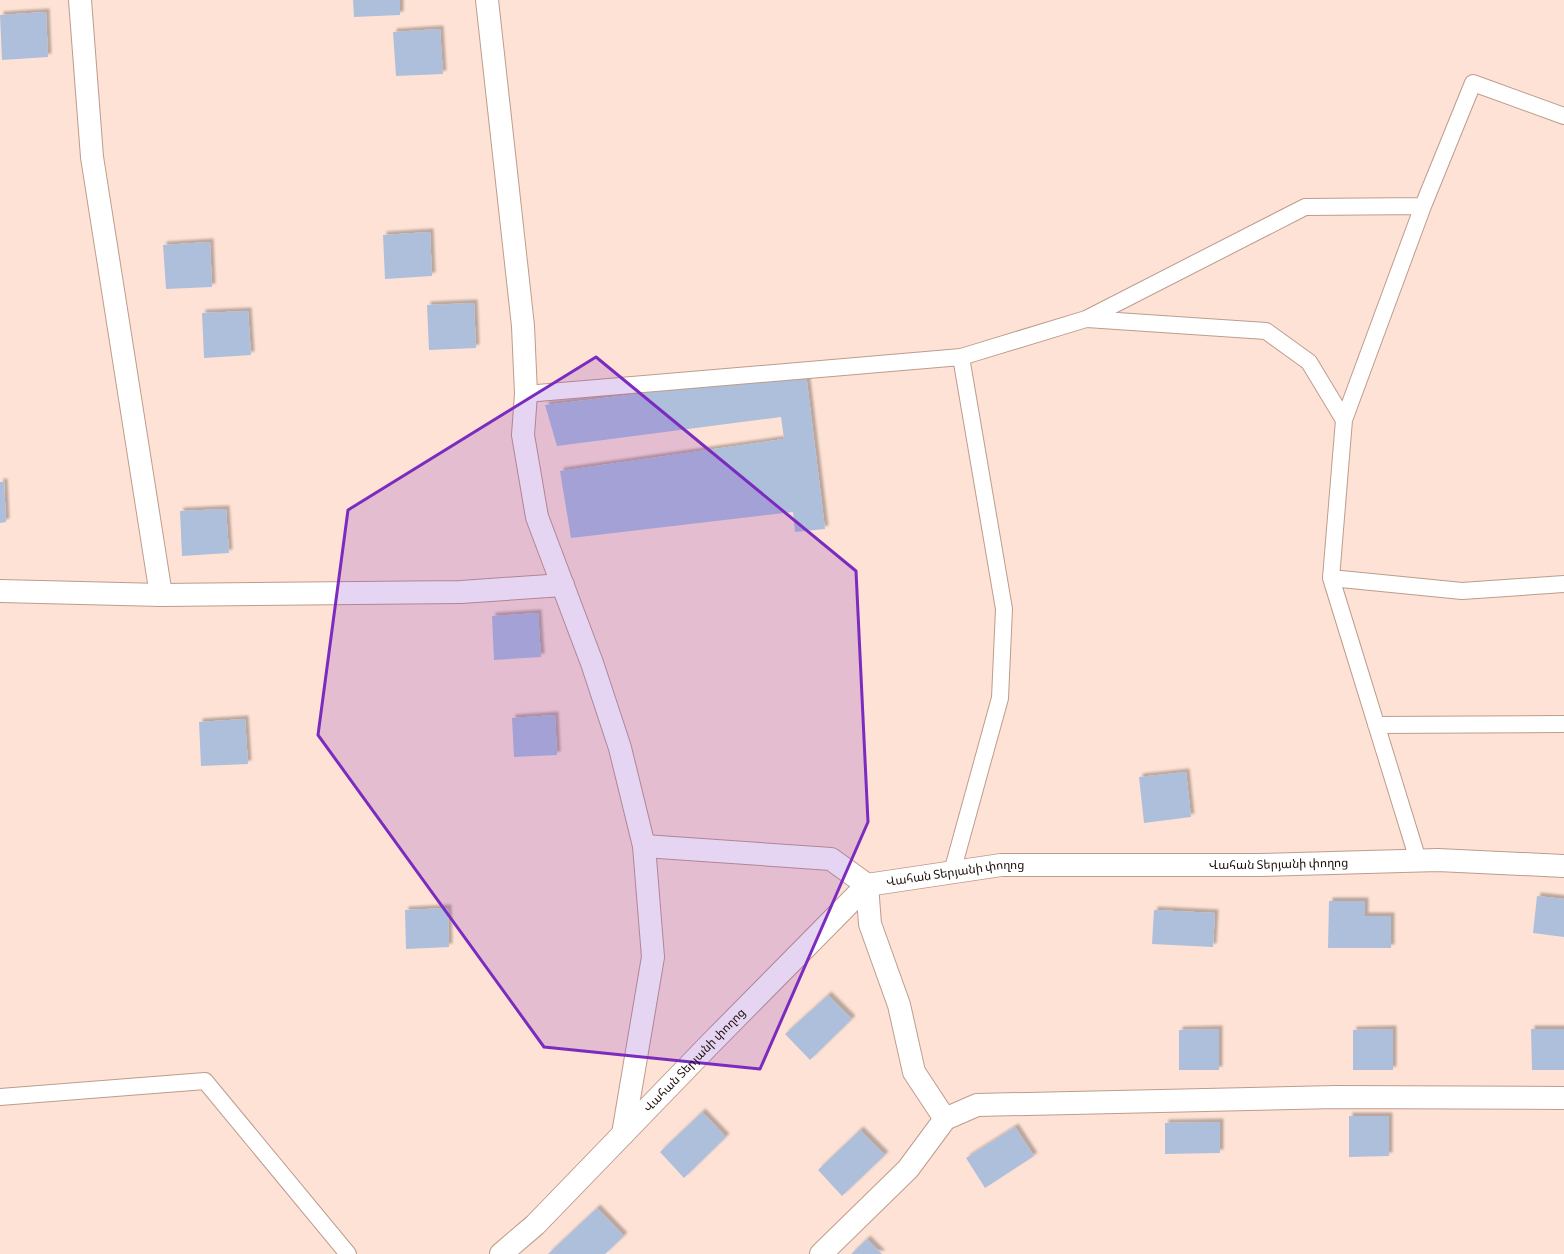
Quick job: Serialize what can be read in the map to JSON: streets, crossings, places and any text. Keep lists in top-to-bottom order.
{
  "streets": {
    "street": ["Վահան Տերյանի փողոց"]
  }
}
